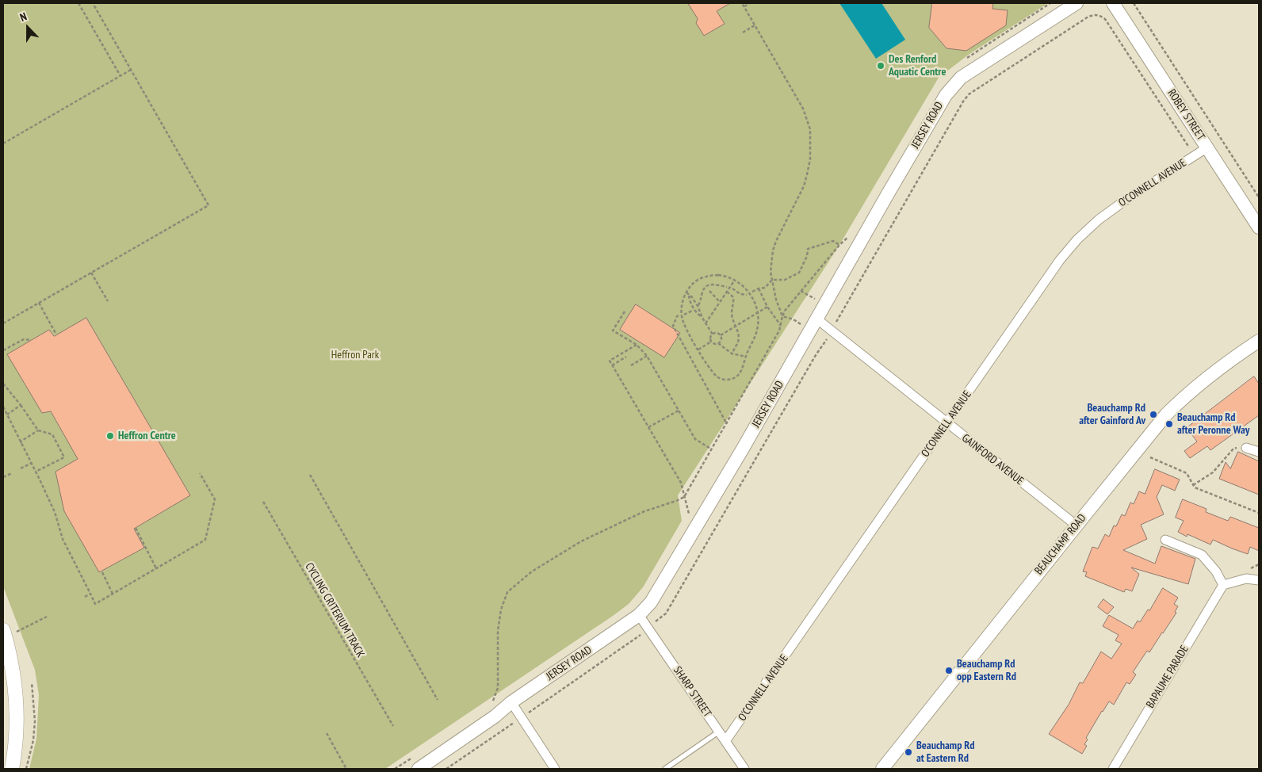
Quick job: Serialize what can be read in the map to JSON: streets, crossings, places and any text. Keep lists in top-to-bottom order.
{
  "streets": {
    "street": [
      "ROBEY STREET",
      "JERSEY ROAD",
      "O'CONNELL AVENUE",
      "GAINFORD AVENUE",
      "BEAUCHAMP ROAD",
      "BAPAUME PARADE",
      "SHARP STREET"
    ],
    "path": ["CYCLING CRITERIUM TRACK"]
  },
  "crossings": [
    ["ROBEY STREET", "O'CONNELL AVENUE"],
    ["JERSEY ROAD", "GAINFORD AVENUE"],
    ["JERSEY ROAD", "SHARP STREET"],
    ["O'CONNELL AVENUE", "GAINFORD AVENUE"],
    ["O'CONNELL AVENUE", "SHARP STREET"],
    ["GAINFORD AVENUE", "BEAUCHAMP ROAD"]
  ],
  "parks": ["Heffron Park"],
  "places": [
    "Des Renford Aquatic Centre",
    "Beauchamp Rd after Gainford Av",
    "Beauchamp Rd after Peronne Way",
    "Heffron Centre",
    "Beauchamp Rd opp Eastern Rd",
    "Beauchamp Rd at Eastern Rd"
  ],
  "north": "top"
}
